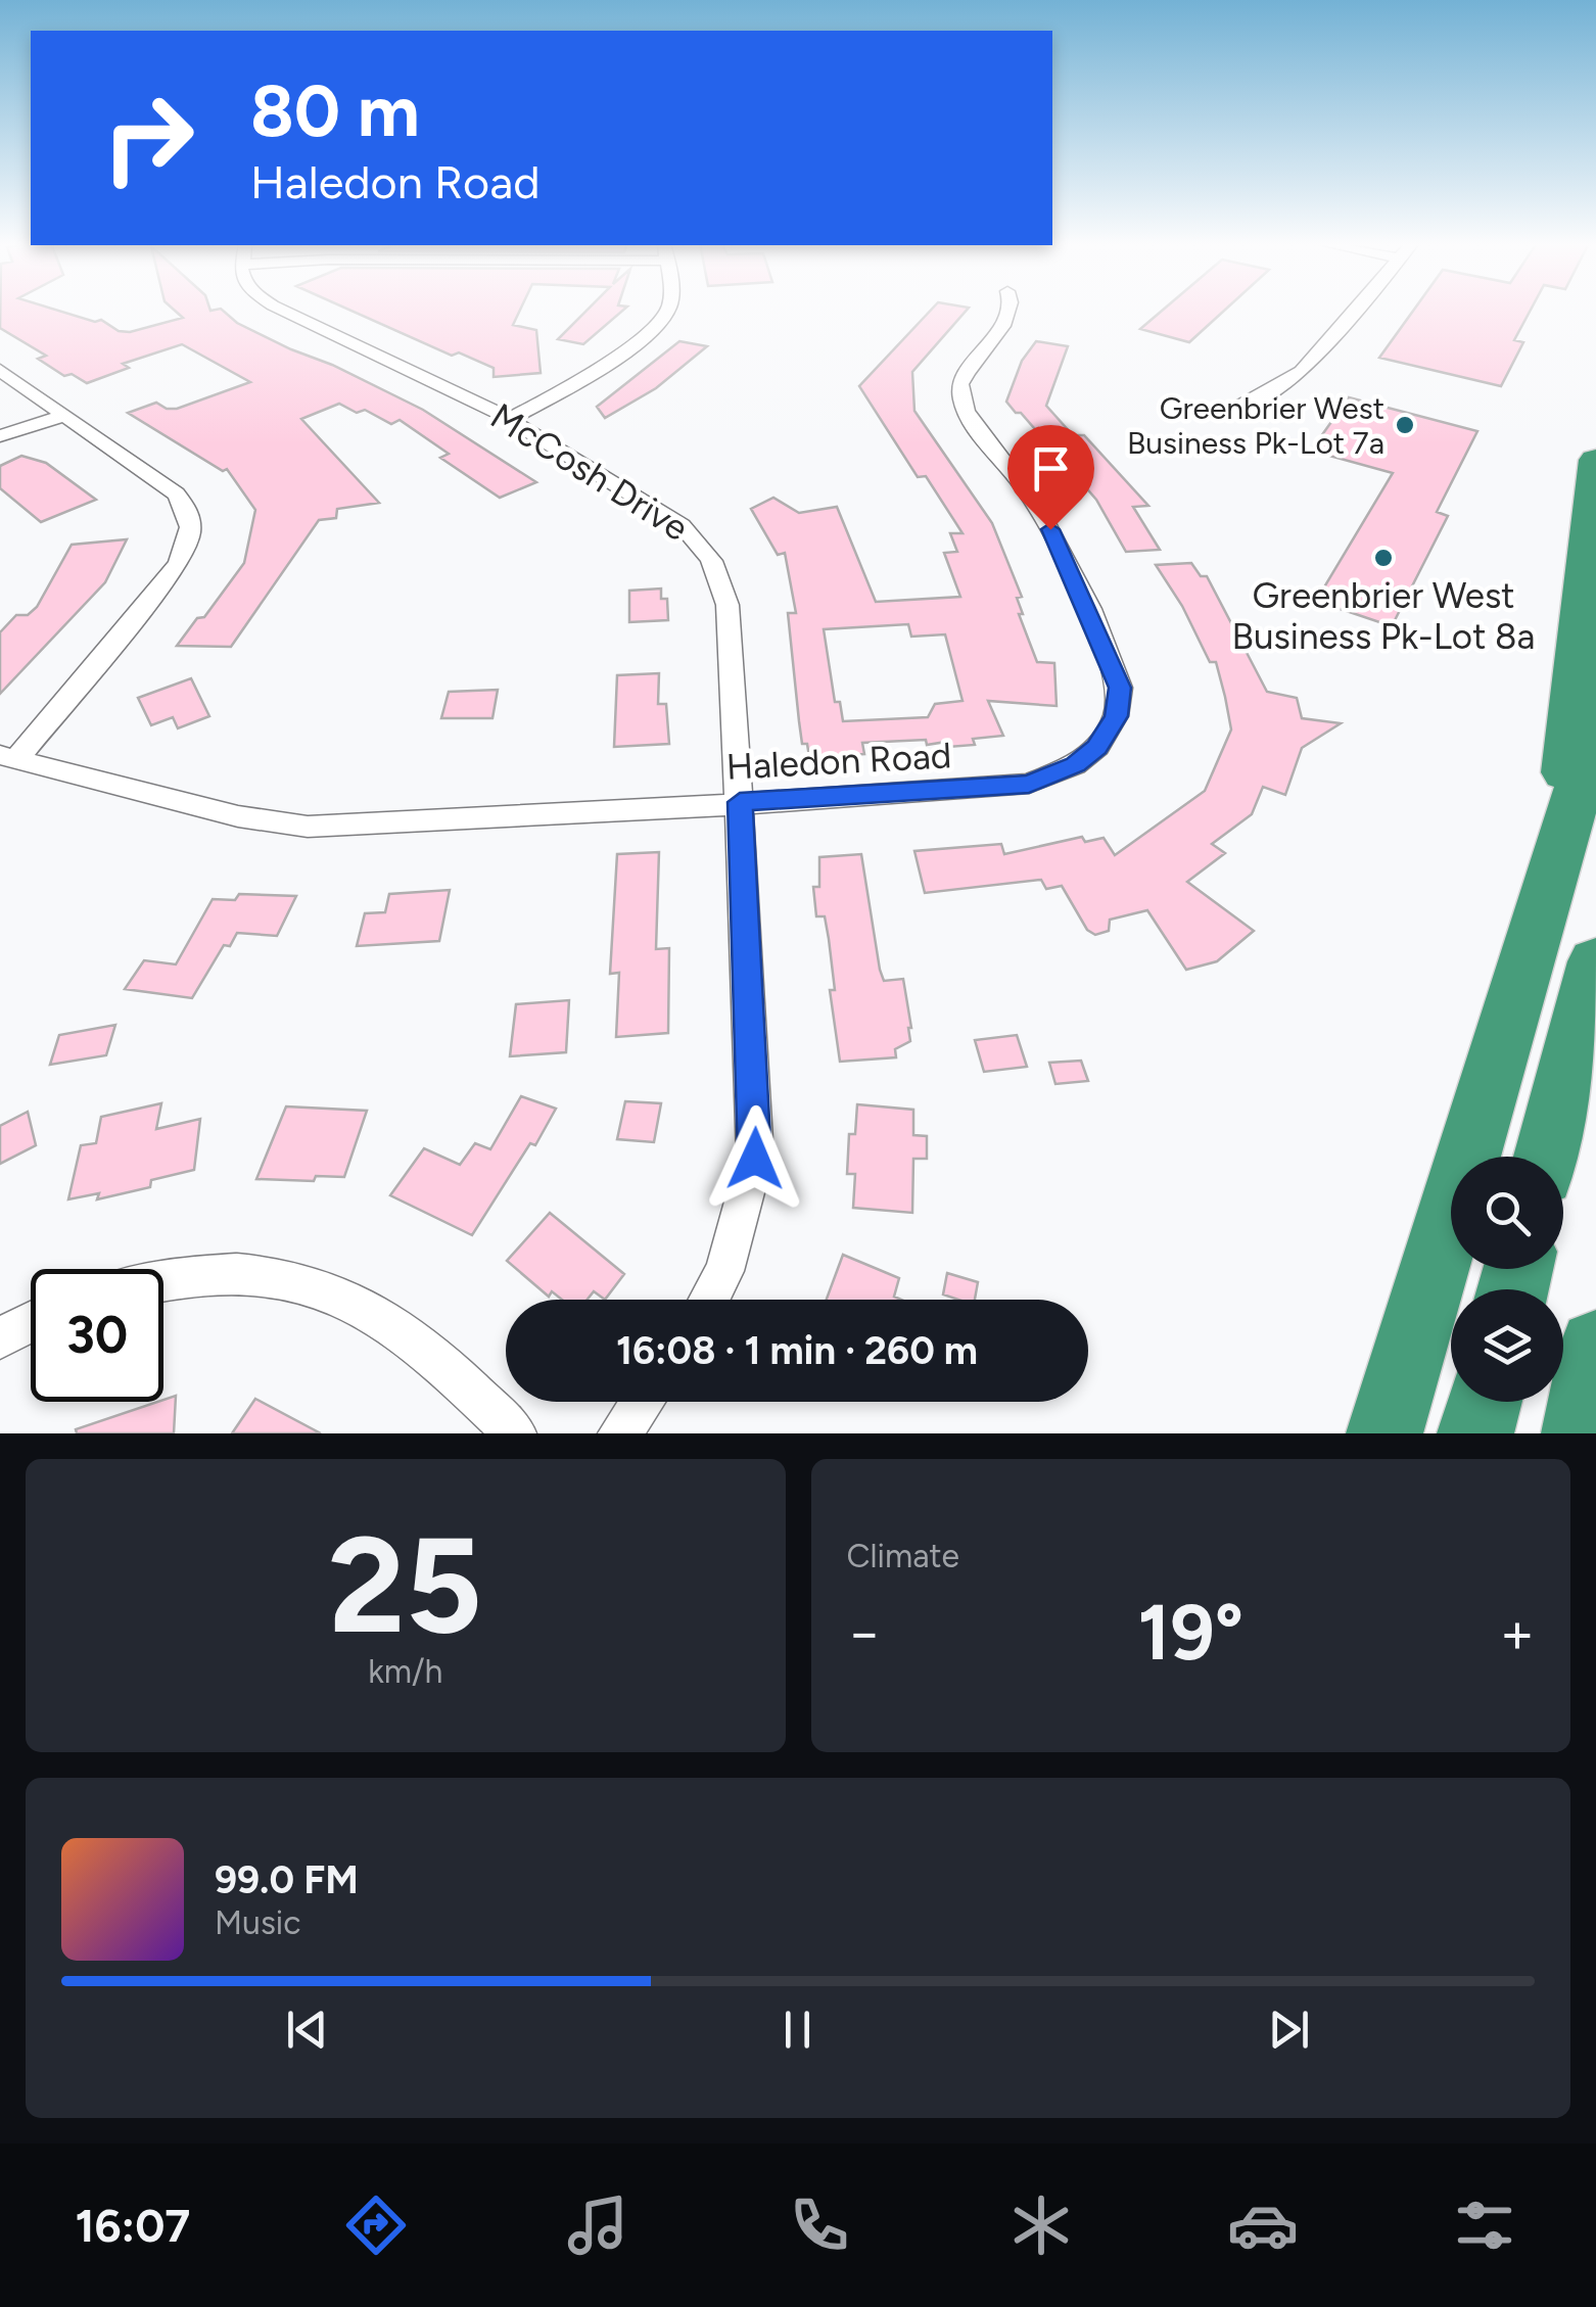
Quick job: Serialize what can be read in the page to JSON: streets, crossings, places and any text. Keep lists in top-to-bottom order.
{
  "streets": {
    "street": ["McCosh Drive", "Haledon Road"]
  },
  "crossings": [
    ["McCosh Drive", "Haledon Road"]
  ],
  "places": ["Greenbrier West Business Pk-Lot 7a", "Greenbrier West Business Pk-Lot 8a"],
  "page": {
    "turn": ["80 m", "Haledon Road"],
    "limit": "30",
    "trip": "16:08 · 1 min · 260 m",
    "tile": [
      ["25", "km/h"],
      "Climate"
    ],
    "heat": ["−", "19°", "+"],
    "song": ["99.0 FM", "Music"],
    "tabs": "16:07"
  }
}
